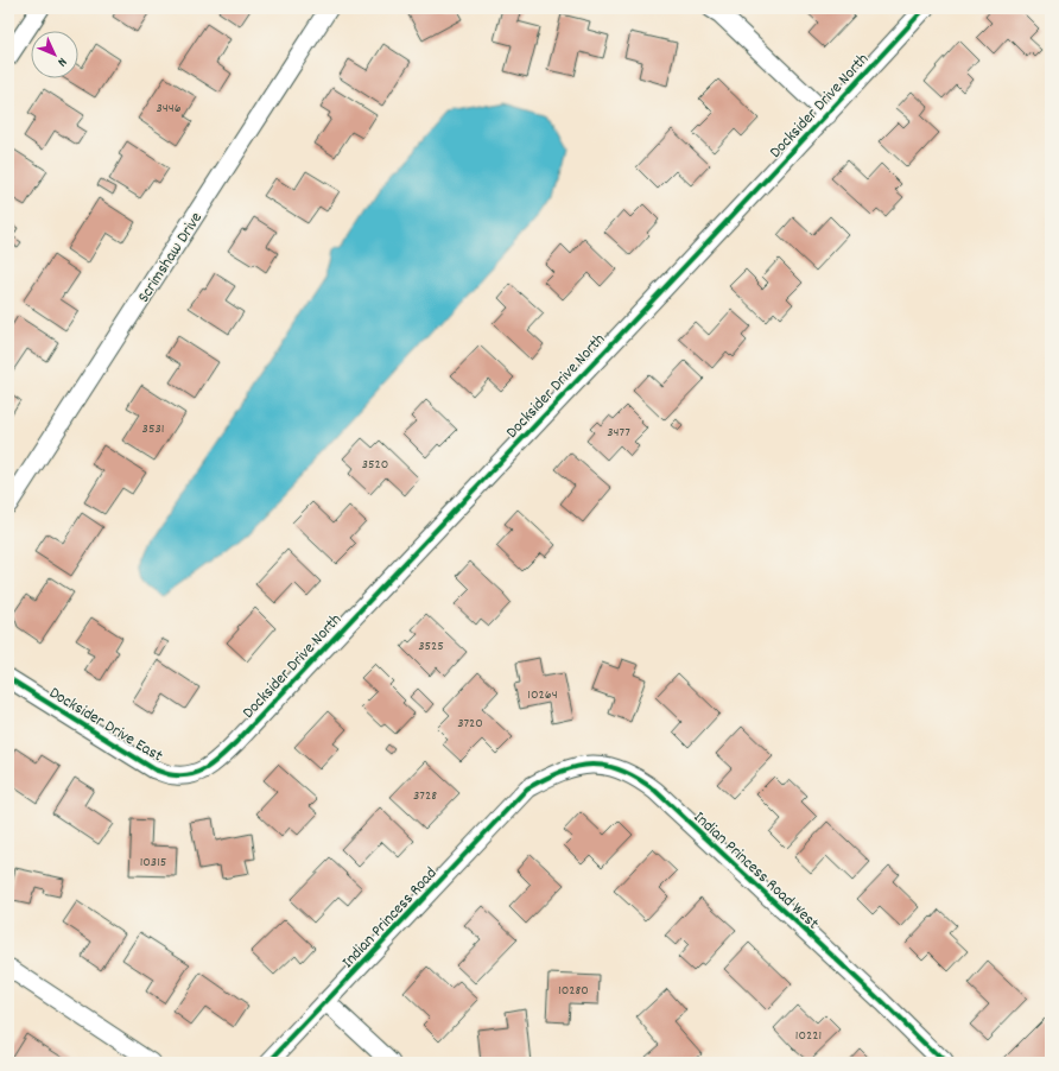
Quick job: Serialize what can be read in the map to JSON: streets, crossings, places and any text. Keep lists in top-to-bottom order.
{
  "streets": {
    "street": [
      "Docksider Drive North",
      "Scrimshaw Drive",
      "Docksider Drive East",
      "Indian Princess Road West",
      "Indian Princess Road"
    ]
  },
  "crossings": [
    ["Docksider Drive North", "Docksider Drive East"],
    ["Indian Princess Road West", "Indian Princess Road"]
  ],
  "house_numbers": [
    "3446",
    "3531",
    "3477",
    "3520",
    "3525",
    "10264",
    "3720",
    "3728",
    "10315",
    "10280",
    "10221"
  ],
  "north": "bottom right"
}
